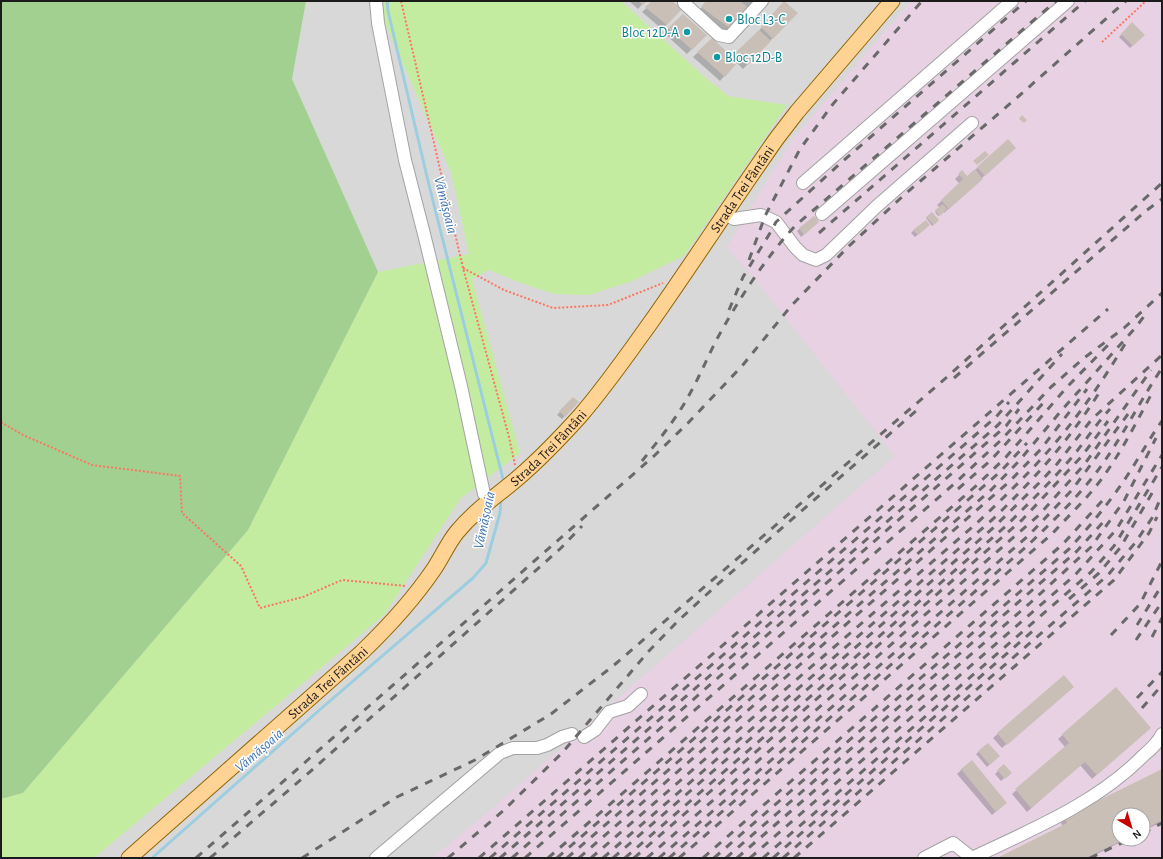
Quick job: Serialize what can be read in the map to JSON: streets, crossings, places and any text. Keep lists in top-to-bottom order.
{
  "streets": {
    "main road": ["Strada Trei Fântâni"]
  },
  "water": ["Vămășoaia"],
  "places": ["Bloc L3-C", "Bloc 12D-A", "Bloc 12D-B"],
  "north": "bottom right"
}
